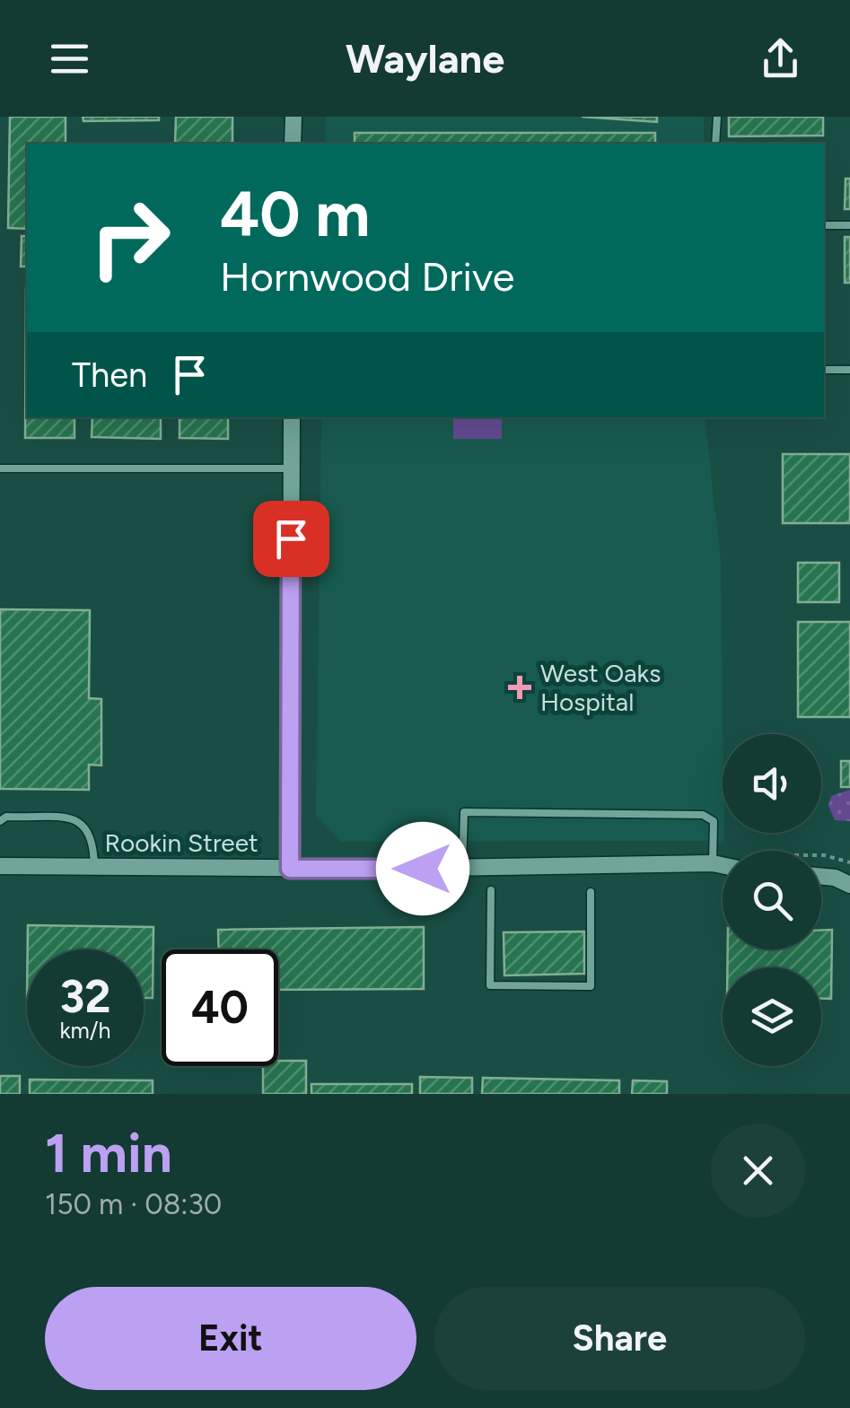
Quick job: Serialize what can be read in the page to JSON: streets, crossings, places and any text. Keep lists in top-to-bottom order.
{
  "streets": {
    "street": ["Rookin Street"]
  },
  "places": {
    "health": ["West Oaks Hospital"]
  },
  "page": {
    "header": "Waylane",
    "turn": ["40 m", "Hornwood Drive"],
    "then": "Then",
    "speed": "32 km/h",
    "limit": "40",
    "heading": ["1 min", "150 m · 08:30"],
    "buttons": ["Exit", "Share"]
  }
}
